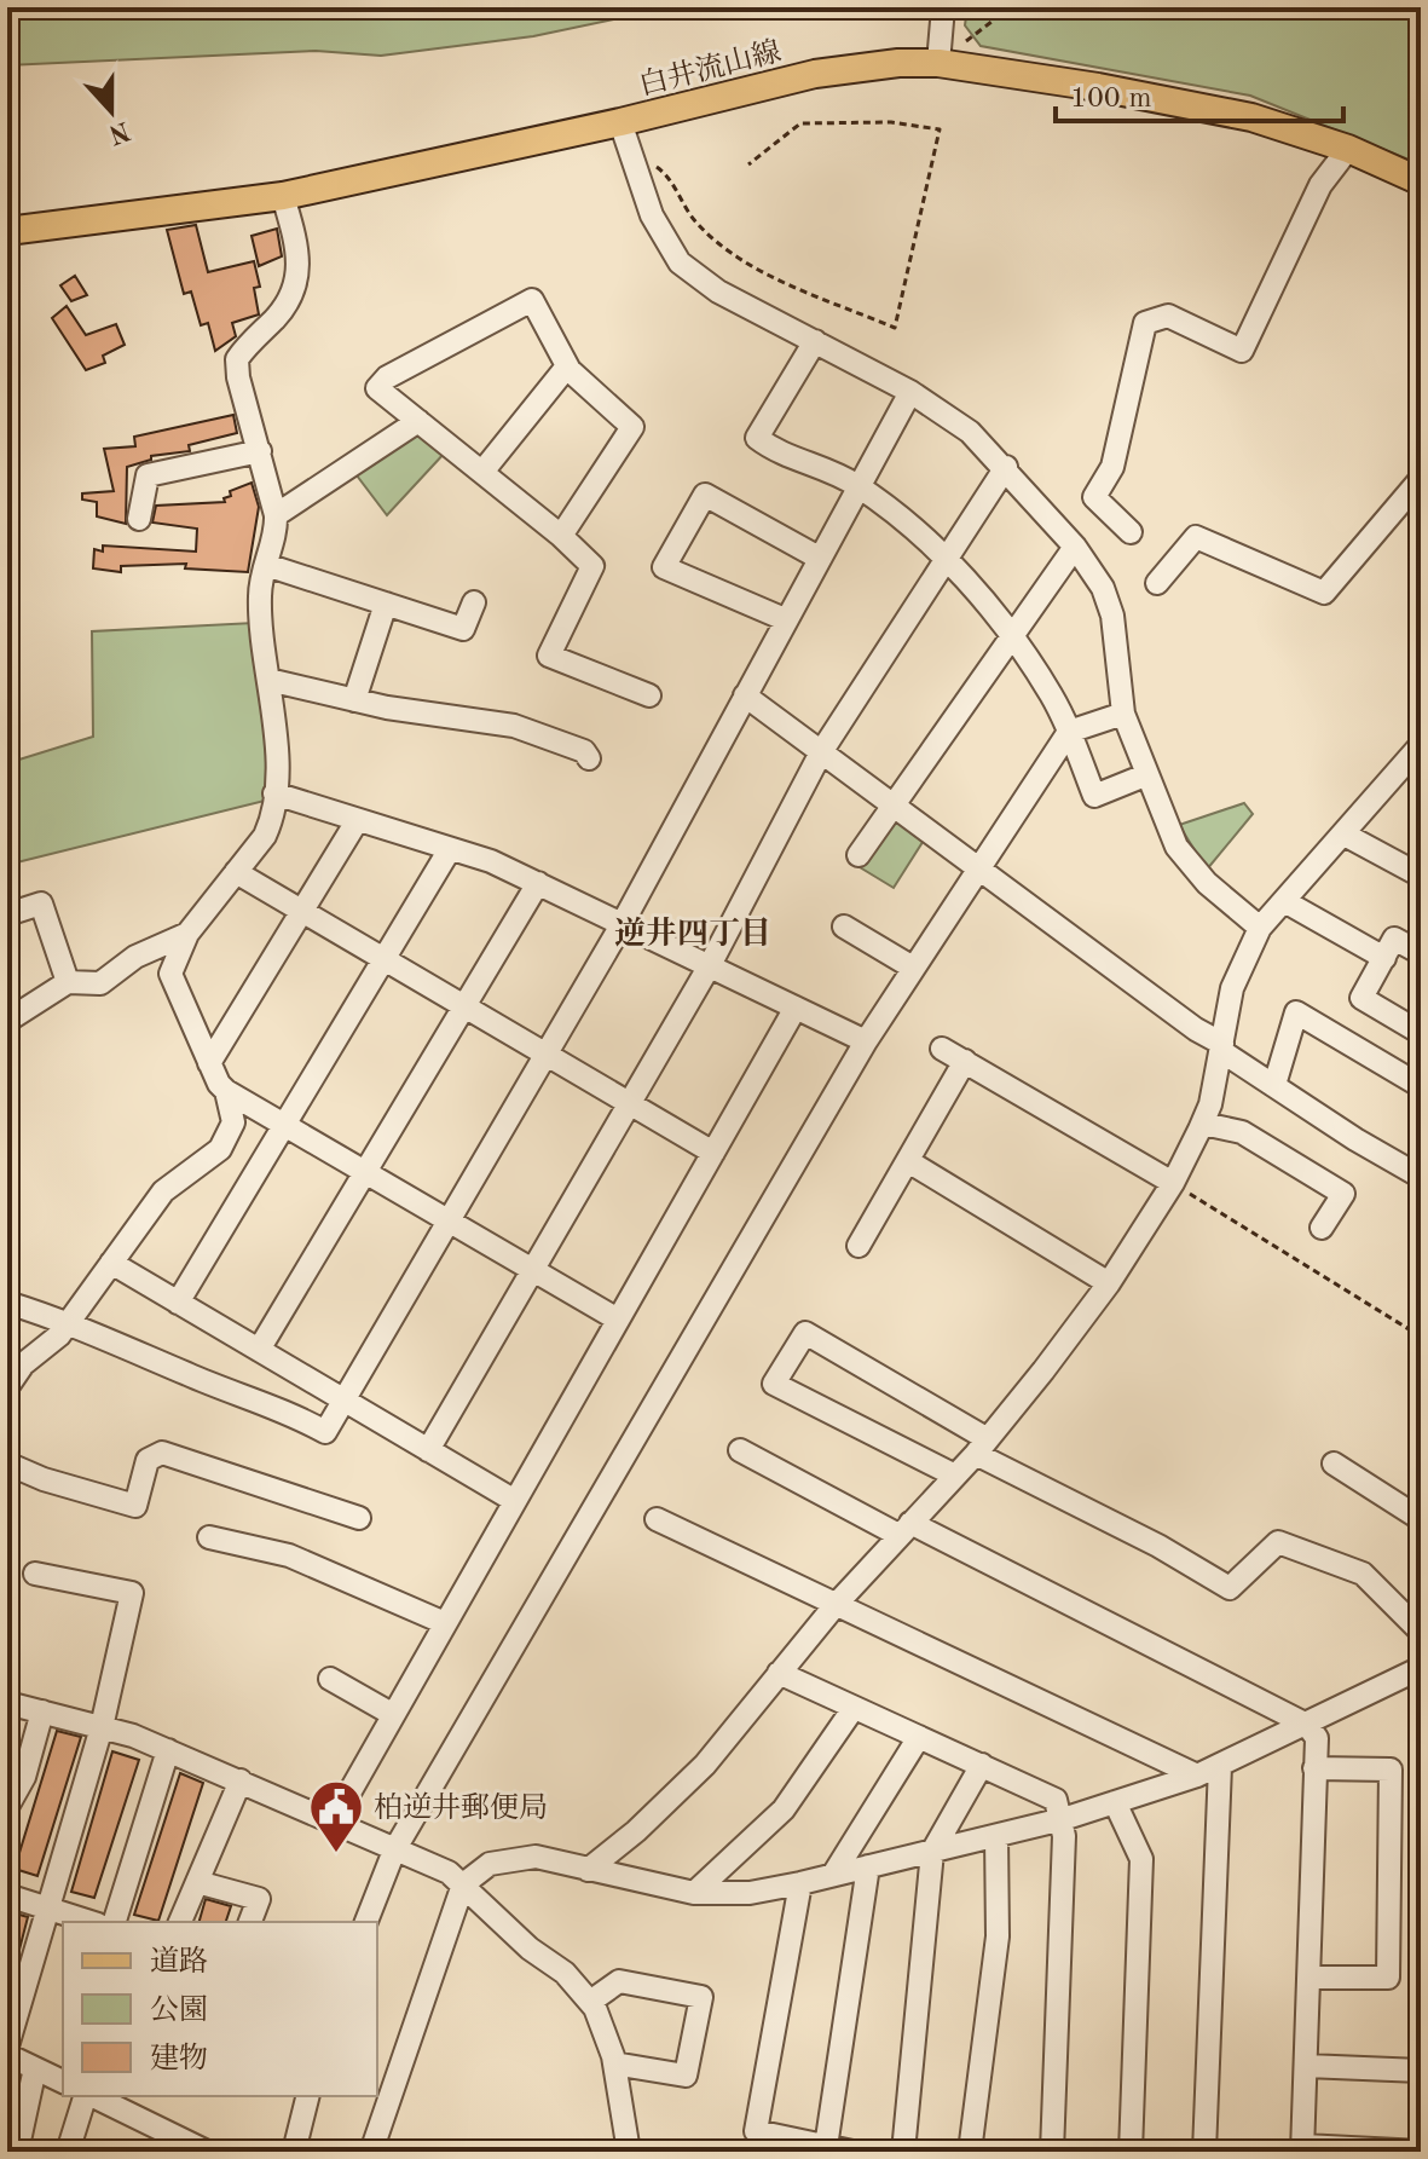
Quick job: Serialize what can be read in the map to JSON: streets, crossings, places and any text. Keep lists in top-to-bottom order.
{
  "streets": {
    "main road": ["白井流山線"]
  },
  "districts": ["逆井四丁目"],
  "places": {
    "public building": ["柏逆井郵便局"]
  },
  "legend": ["道路", "公園", "建物"],
  "scale_bar": "100 m",
  "north": "bottom"
}
